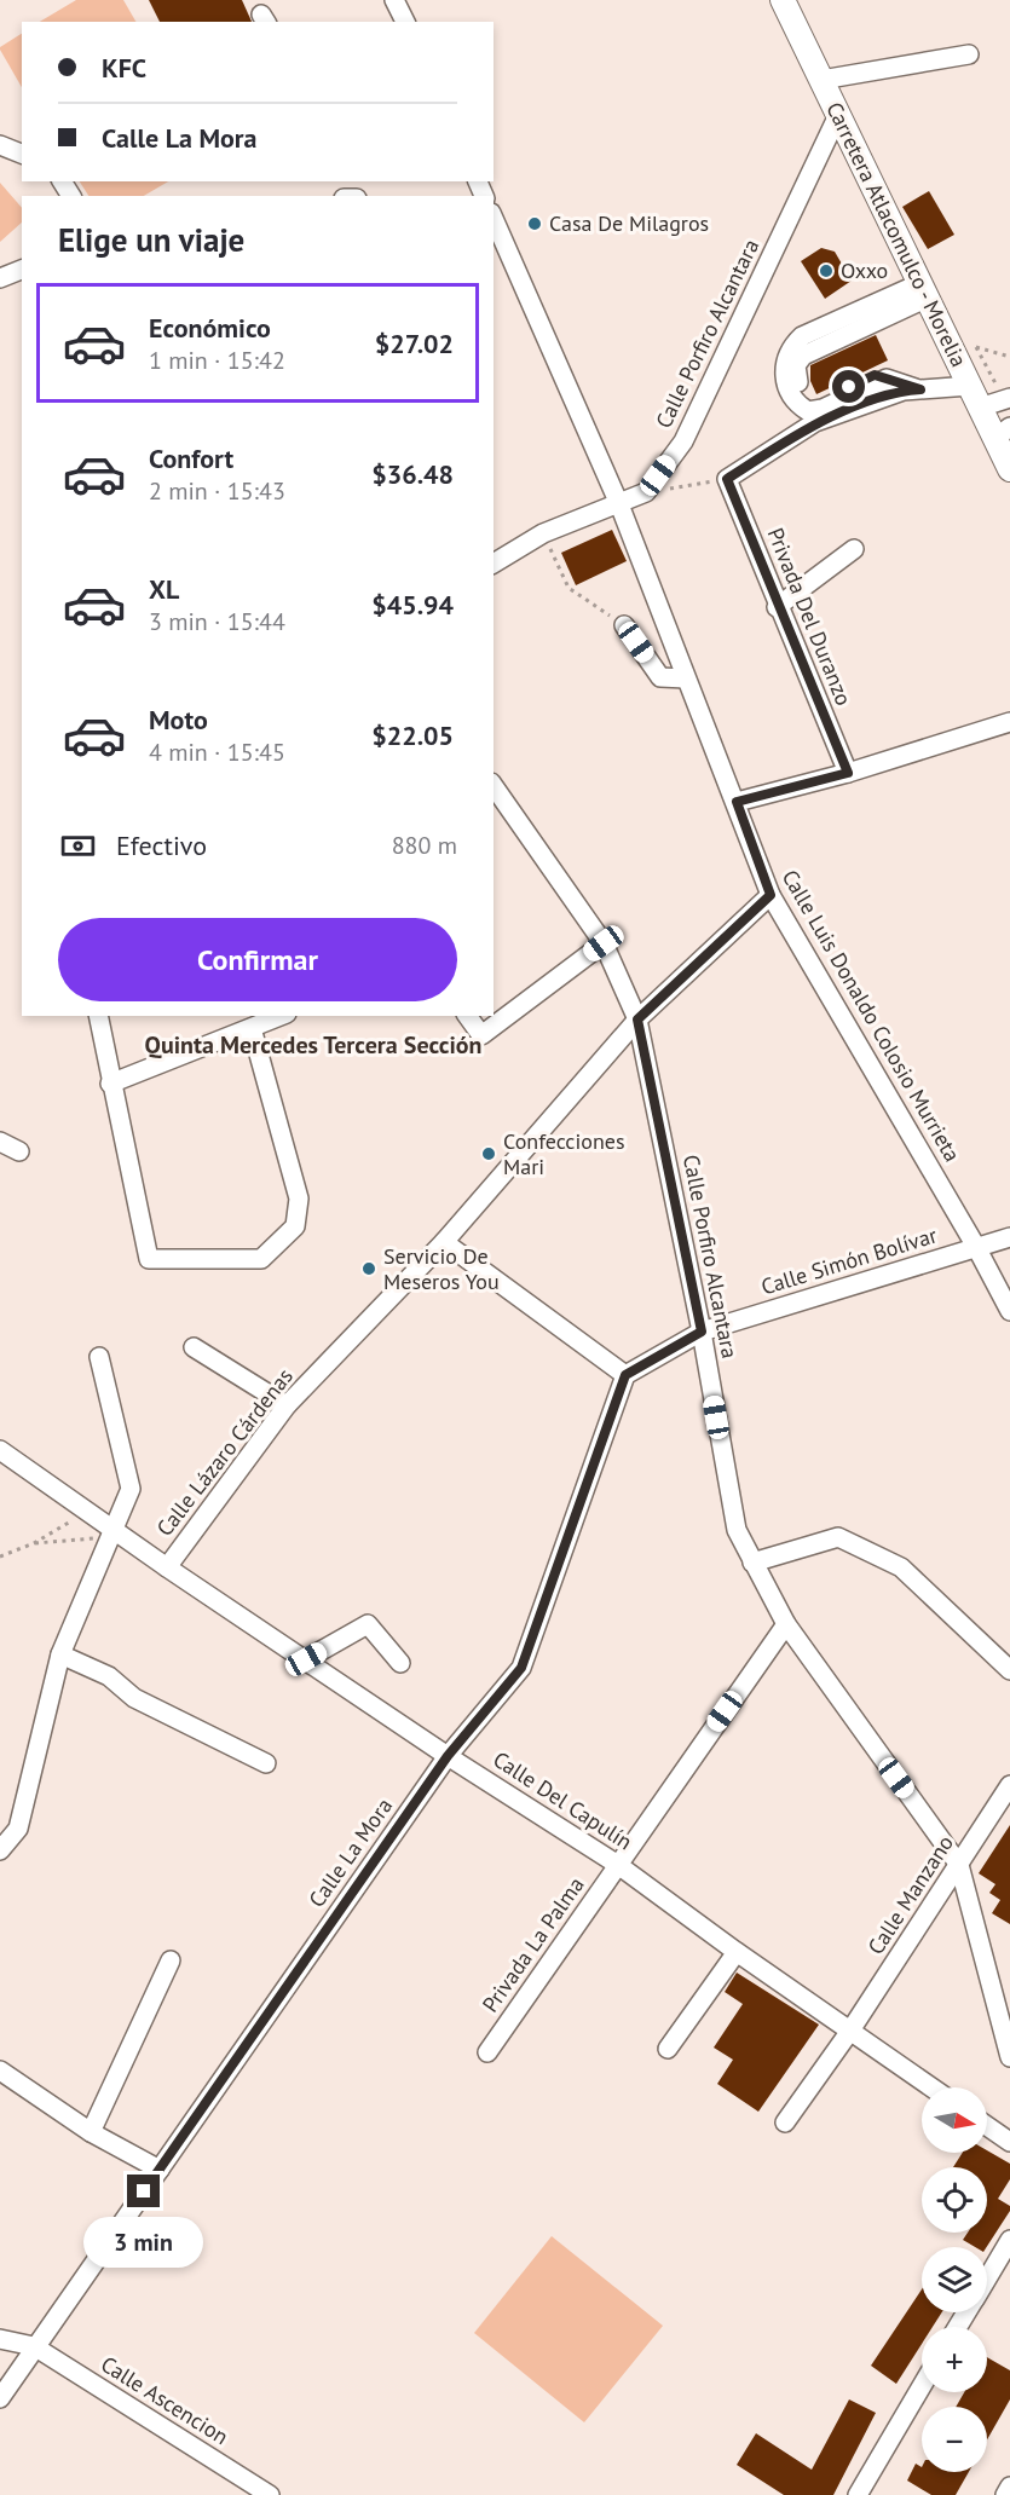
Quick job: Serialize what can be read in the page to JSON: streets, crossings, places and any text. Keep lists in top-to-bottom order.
{
  "streets": {
    "main road": ["Carretera Atlacomulco - Morelia"],
    "street": [
      "Calle Porfiro Alcantara",
      "Privada Del Duranzo",
      "Calle Luis Donaldo Colosio Murrieta",
      "Calle Simón Bolívar",
      "Calle Lázaro Cárdenas",
      "Calle Del Capulín",
      "Calle La Mora",
      "Calle Manzano",
      "Privada La Palma",
      "Calle Ascencion"
    ]
  },
  "crossings": [
    ["Carretera Atlacomulco - Morelia", "Calle Porfiro Alcantara"],
    ["Calle Porfiro Alcantara", "Calle Luis Donaldo Colosio Murrieta"],
    ["Calle Porfiro Alcantara", "Calle Simón Bolívar"],
    ["Calle Porfiro Alcantara", "Calle Lázaro Cárdenas"],
    ["Calle Porfiro Alcantara", "Calle Manzano"],
    ["Calle Porfiro Alcantara", "Privada La Palma"],
    ["Calle Luis Donaldo Colosio Murrieta", "Calle Simón Bolívar"],
    ["Calle Luis Donaldo Colosio Murrieta", "Calle Lázaro Cárdenas"],
    ["Calle Lázaro Cárdenas", "Calle Del Capulín"],
    ["Calle Del Capulín", "Calle La Mora"],
    ["Calle Del Capulín", "Calle Manzano"],
    ["Calle Del Capulín", "Privada La Palma"],
    ["Calle La Mora", "Calle Ascencion"]
  ],
  "districts": ["Quinta Mercedes Tercera Sección"],
  "places": [
    "Casa De Milagros",
    "Oxxo",
    "Confecciones Mari",
    "Servicio De Meseros You"
  ],
  "north": "right",
  "page": {
    "banner": ["KFC", "Calle La Mora"],
    "heading": "Elige un viaje",
    "list": [
      {
        "name": "Económico",
        "note": "1 min · 15:42",
        "value": "$27.02"
      },
      {
        "name": "Confort",
        "note": "2 min · 15:43",
        "value": "$36.48"
      },
      {
        "name": "XL",
        "note": "3 min · 15:44",
        "value": "$45.94"
      },
      {
        "name": "Moto",
        "note": "4 min · 15:45",
        "value": "$22.05"
      }
    ],
    "pay": ["Efectivo", "880 m"],
    "buttons": "Confirmar",
    "map_buttons": ["+", "−"],
    "bubble": "3 min"
  }
}
